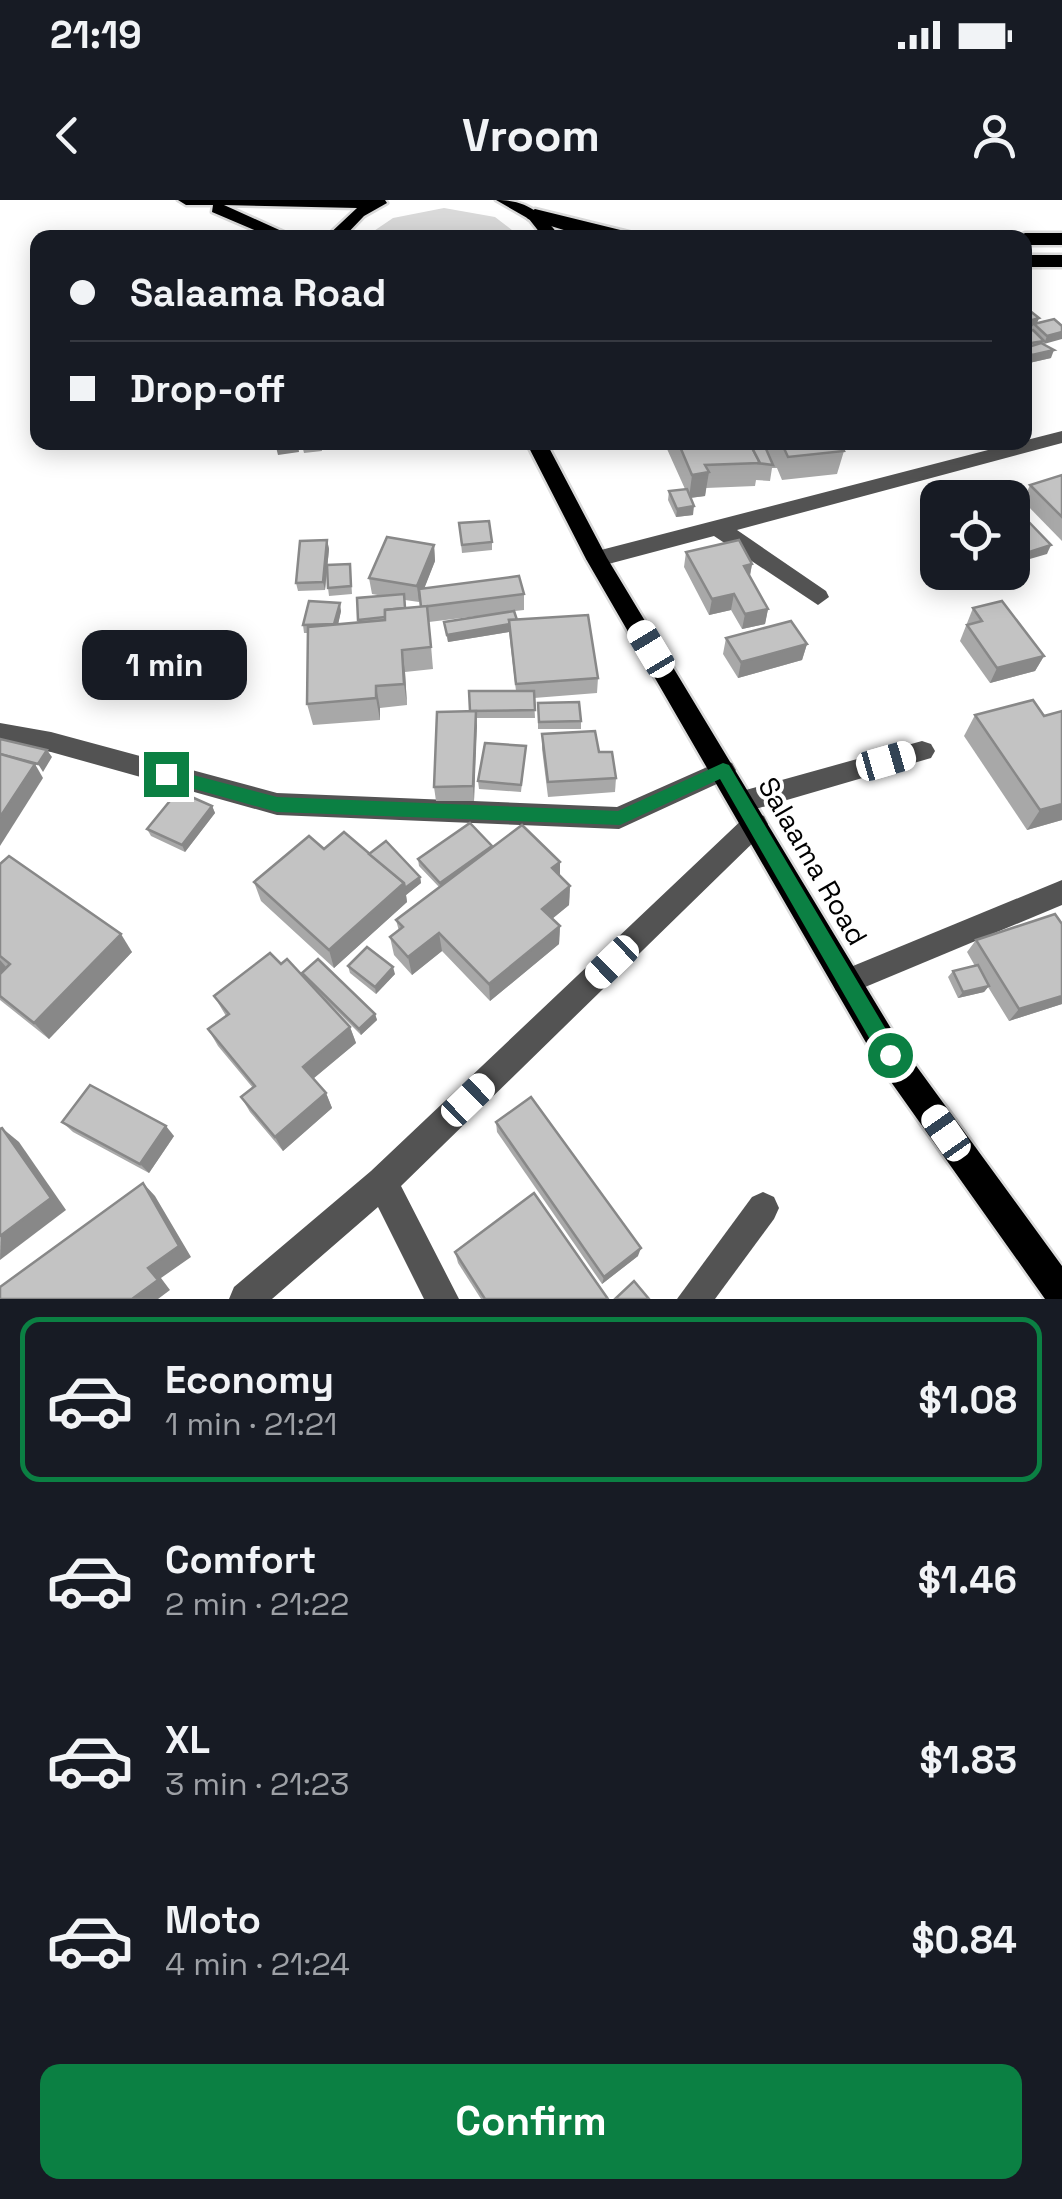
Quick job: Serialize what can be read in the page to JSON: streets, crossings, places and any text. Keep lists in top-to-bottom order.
{
  "streets": {
    "main road": ["Salaama Road"]
  },
  "page": {
    "status": "21:19",
    "header": "Vroom",
    "banner": ["Salaama Road", "Drop-off"],
    "bubble": "1 min",
    "list": [
      {
        "name": "Economy",
        "note": "1 min · 21:21",
        "value": "$1.08"
      },
      {
        "name": "Comfort",
        "note": "2 min · 21:22",
        "value": "$1.46"
      },
      {
        "name": "XL",
        "note": "3 min · 21:23",
        "value": "$1.83"
      },
      {
        "name": "Moto",
        "note": "4 min · 21:24",
        "value": "$0.84"
      }
    ],
    "buttons": "Confirm"
  }
}
